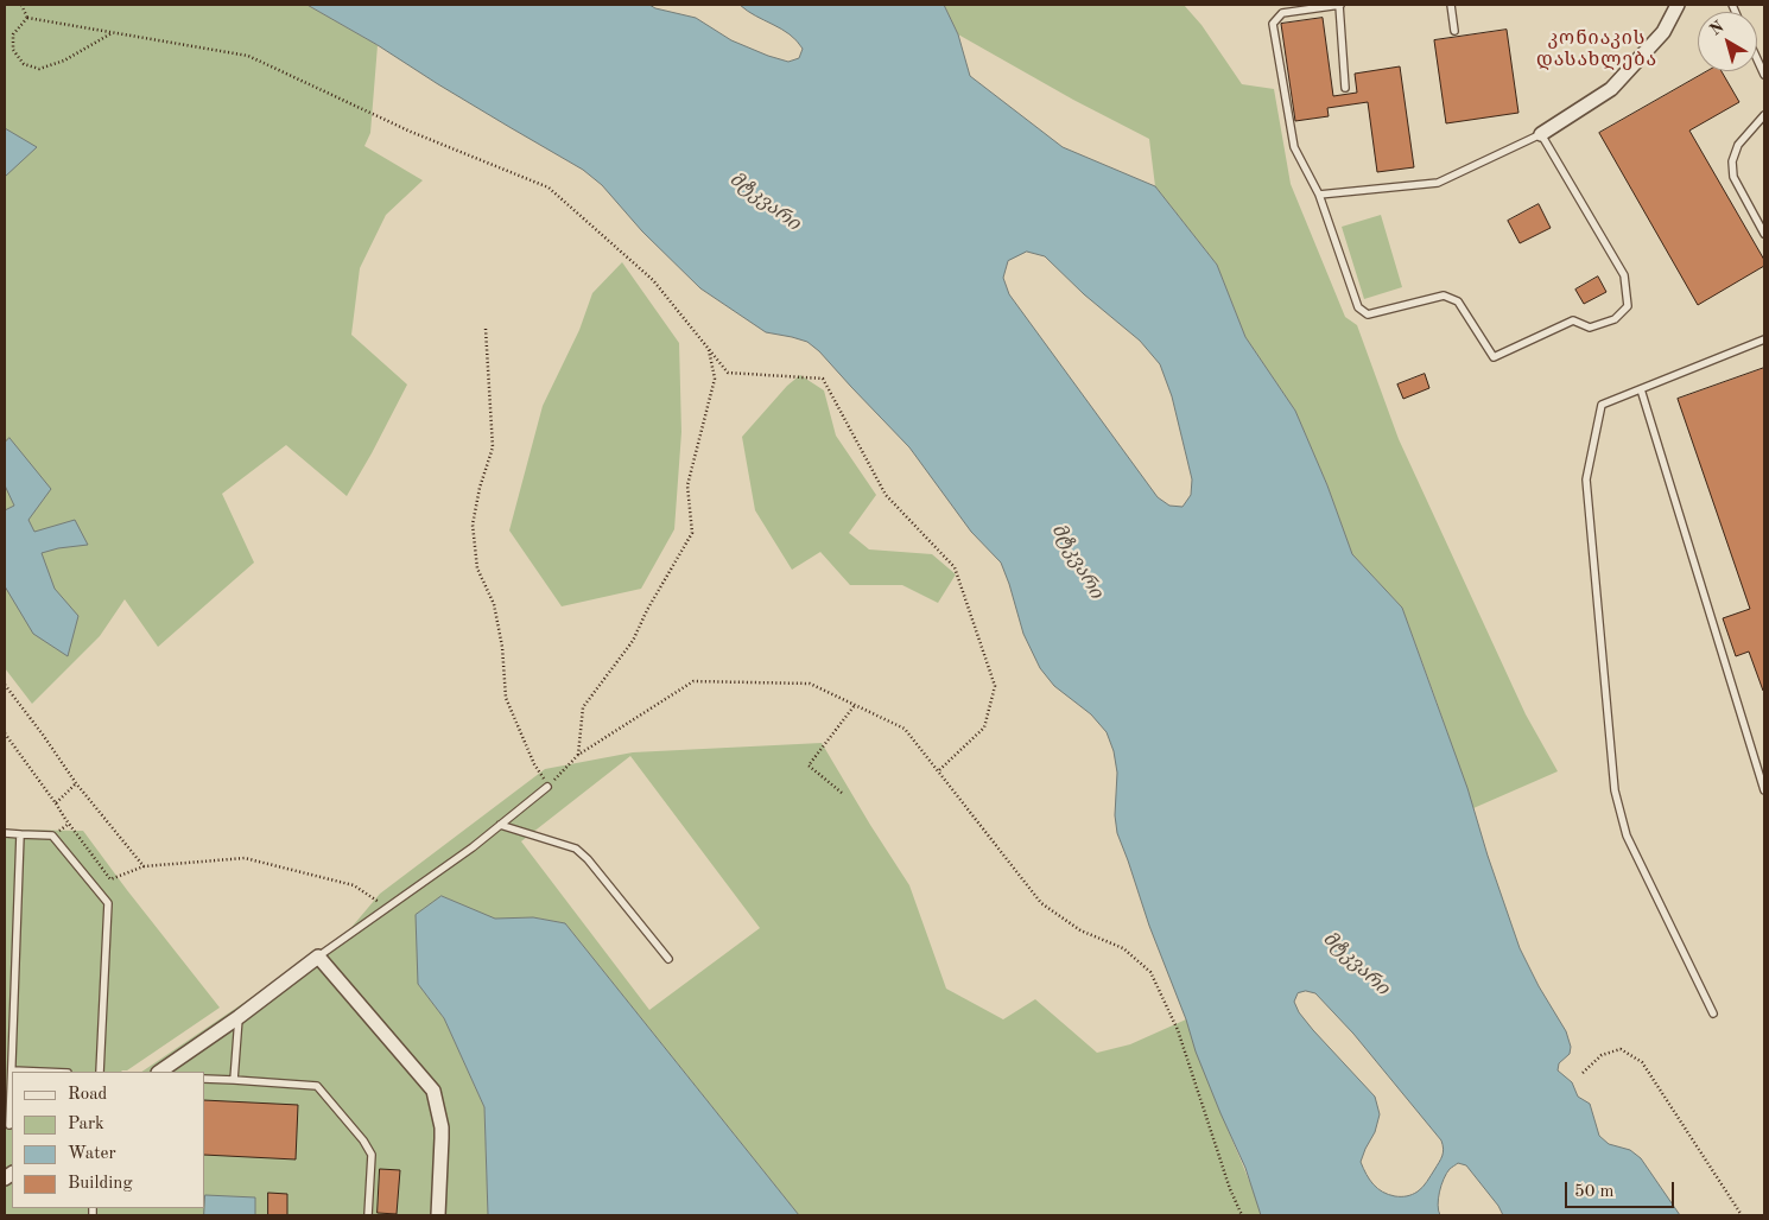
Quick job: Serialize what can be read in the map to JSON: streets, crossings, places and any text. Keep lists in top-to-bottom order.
{
  "districts": ["კონიაკის დასახლება"],
  "water": ["მტკვარი"],
  "legend": [
    "Road",
    "Park",
    "Water",
    "Building"
  ],
  "scale_bar": "50 m",
  "north": "top left"
}
